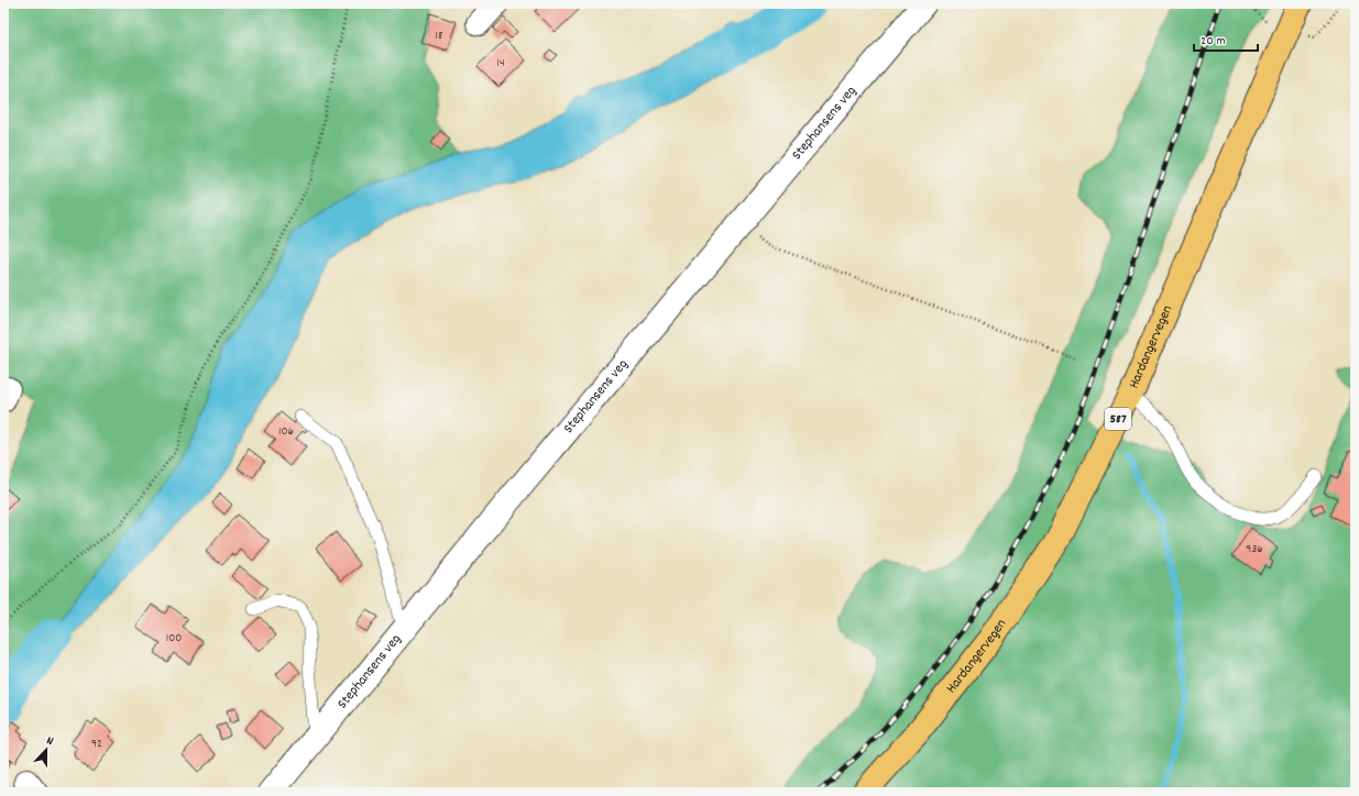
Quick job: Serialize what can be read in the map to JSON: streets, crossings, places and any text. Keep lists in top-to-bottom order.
{
  "streets": {
    "main road": ["Hardangervegen", "587"],
    "street": ["Stephansens veg"]
  },
  "house_numbers": [
    "18",
    "14",
    "106",
    "936",
    "100",
    "92"
  ],
  "scale_bar": "20 m",
  "north": "top"
}
